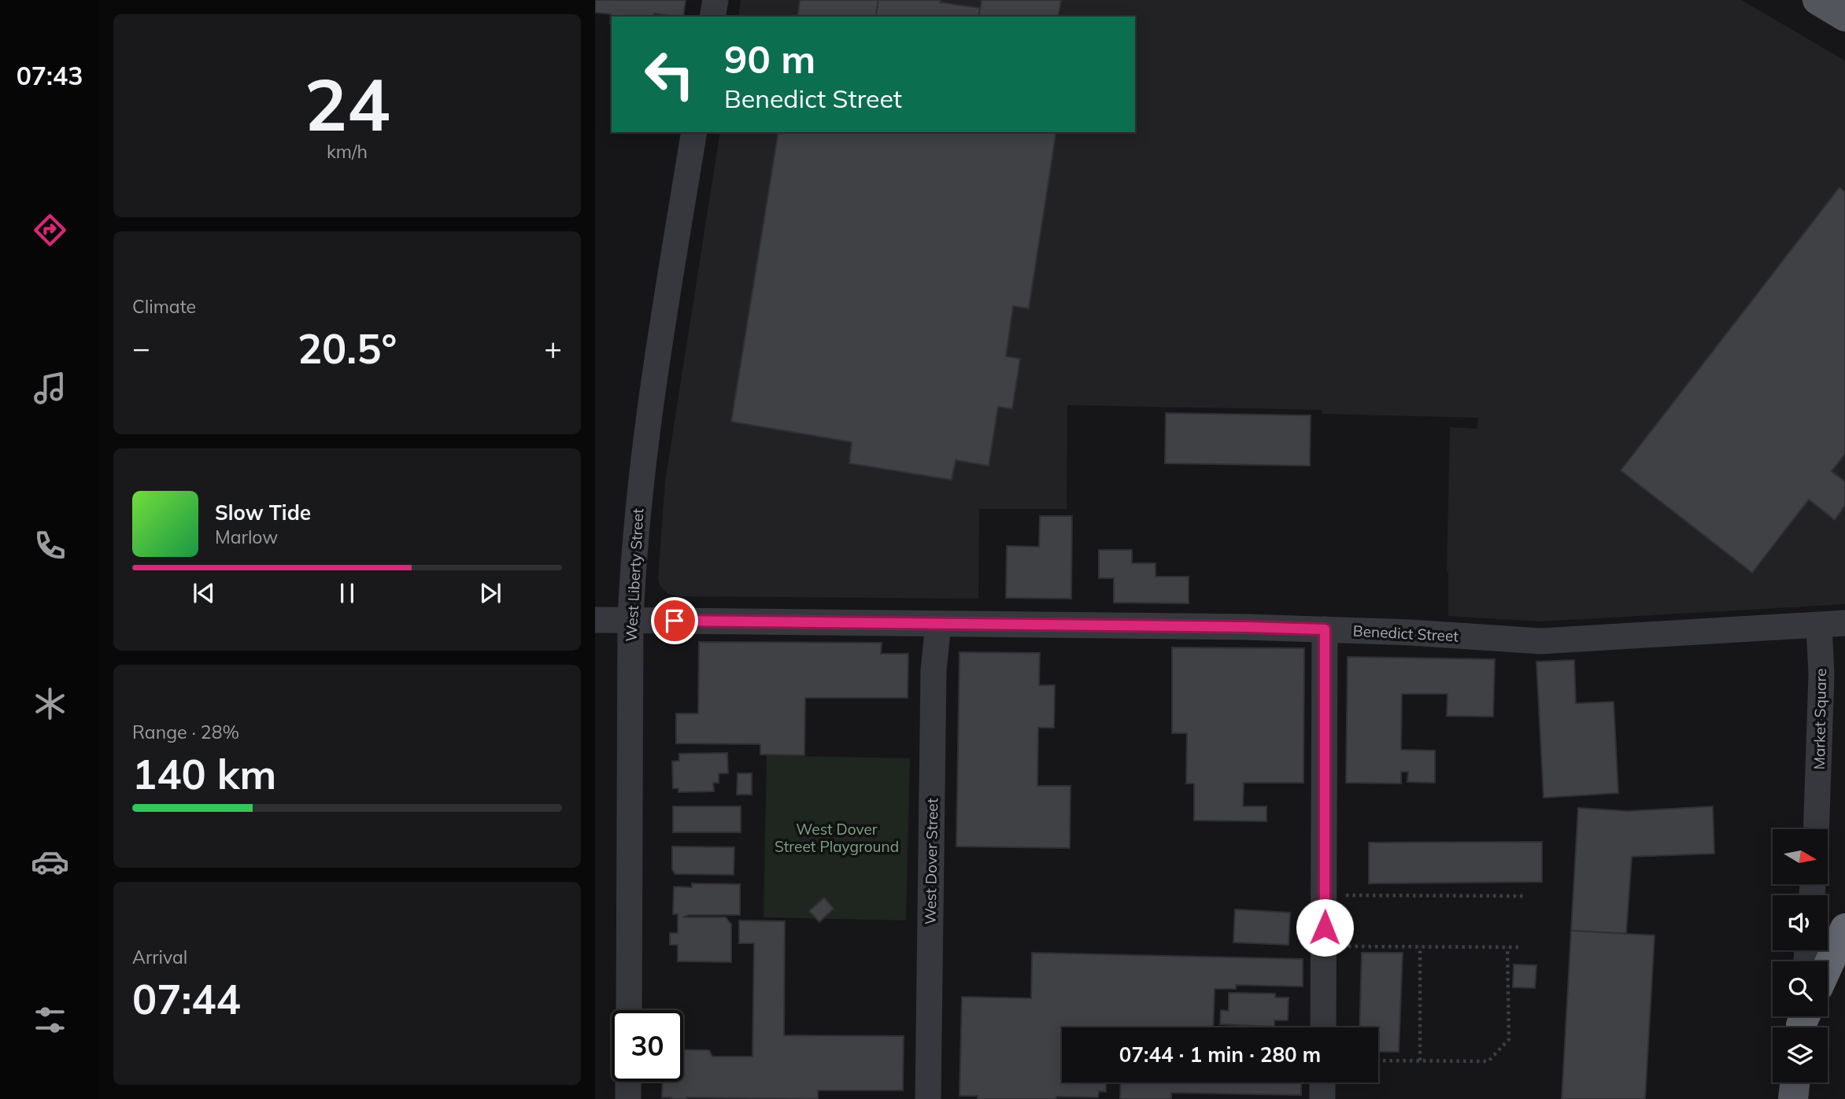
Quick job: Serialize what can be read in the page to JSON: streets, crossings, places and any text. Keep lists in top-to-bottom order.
{
  "streets": {
    "street": [
      "West Liberty Street",
      "Benedict Street",
      "Market Square",
      "West Dover Street"
    ]
  },
  "crossings": [
    ["West Liberty Street", "Benedict Street"],
    ["Benedict Street", "Market Square"],
    ["Benedict Street", "West Dover Street"]
  ],
  "parks": ["West Dover Street Playground"],
  "north": "right",
  "page": {
    "tabs": "07:43",
    "tile": [
      ["24", "km/h"],
      "Climate",
      ["Range · 28%", "140 km"],
      ["Arrival", "07:44"]
    ],
    "turn": ["90 m", "Benedict Street"],
    "heat": ["−", "20.5°", "+"],
    "song": ["Slow Tide", "Marlow"],
    "limit": "30",
    "trip": "07:44 · 1 min · 280 m"
  }
}
